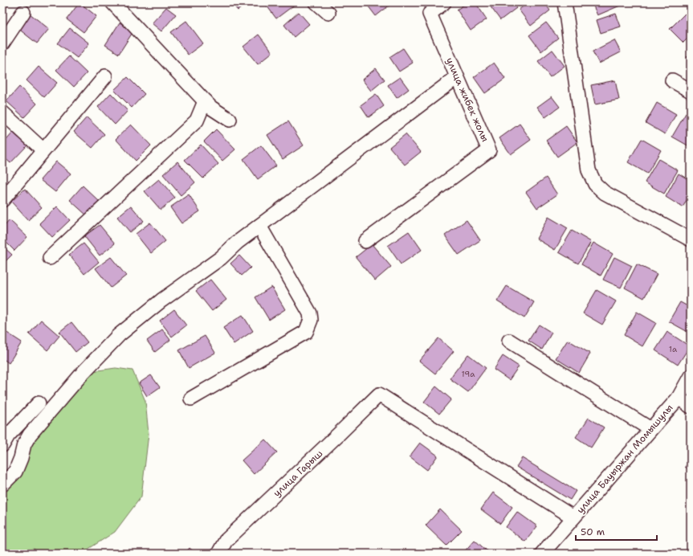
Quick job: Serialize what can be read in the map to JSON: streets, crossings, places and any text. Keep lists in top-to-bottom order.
{
  "streets": {
    "street": ["улица жибек жолы", "улица Бауыржан Момышулы", "улица Гарыш"]
  },
  "crossings": [
    ["улица Бауыржан Момышулы", "улица Гарыш"]
  ],
  "house_numbers": ["1а", "19а"],
  "scale_bar": "50 m"
}
